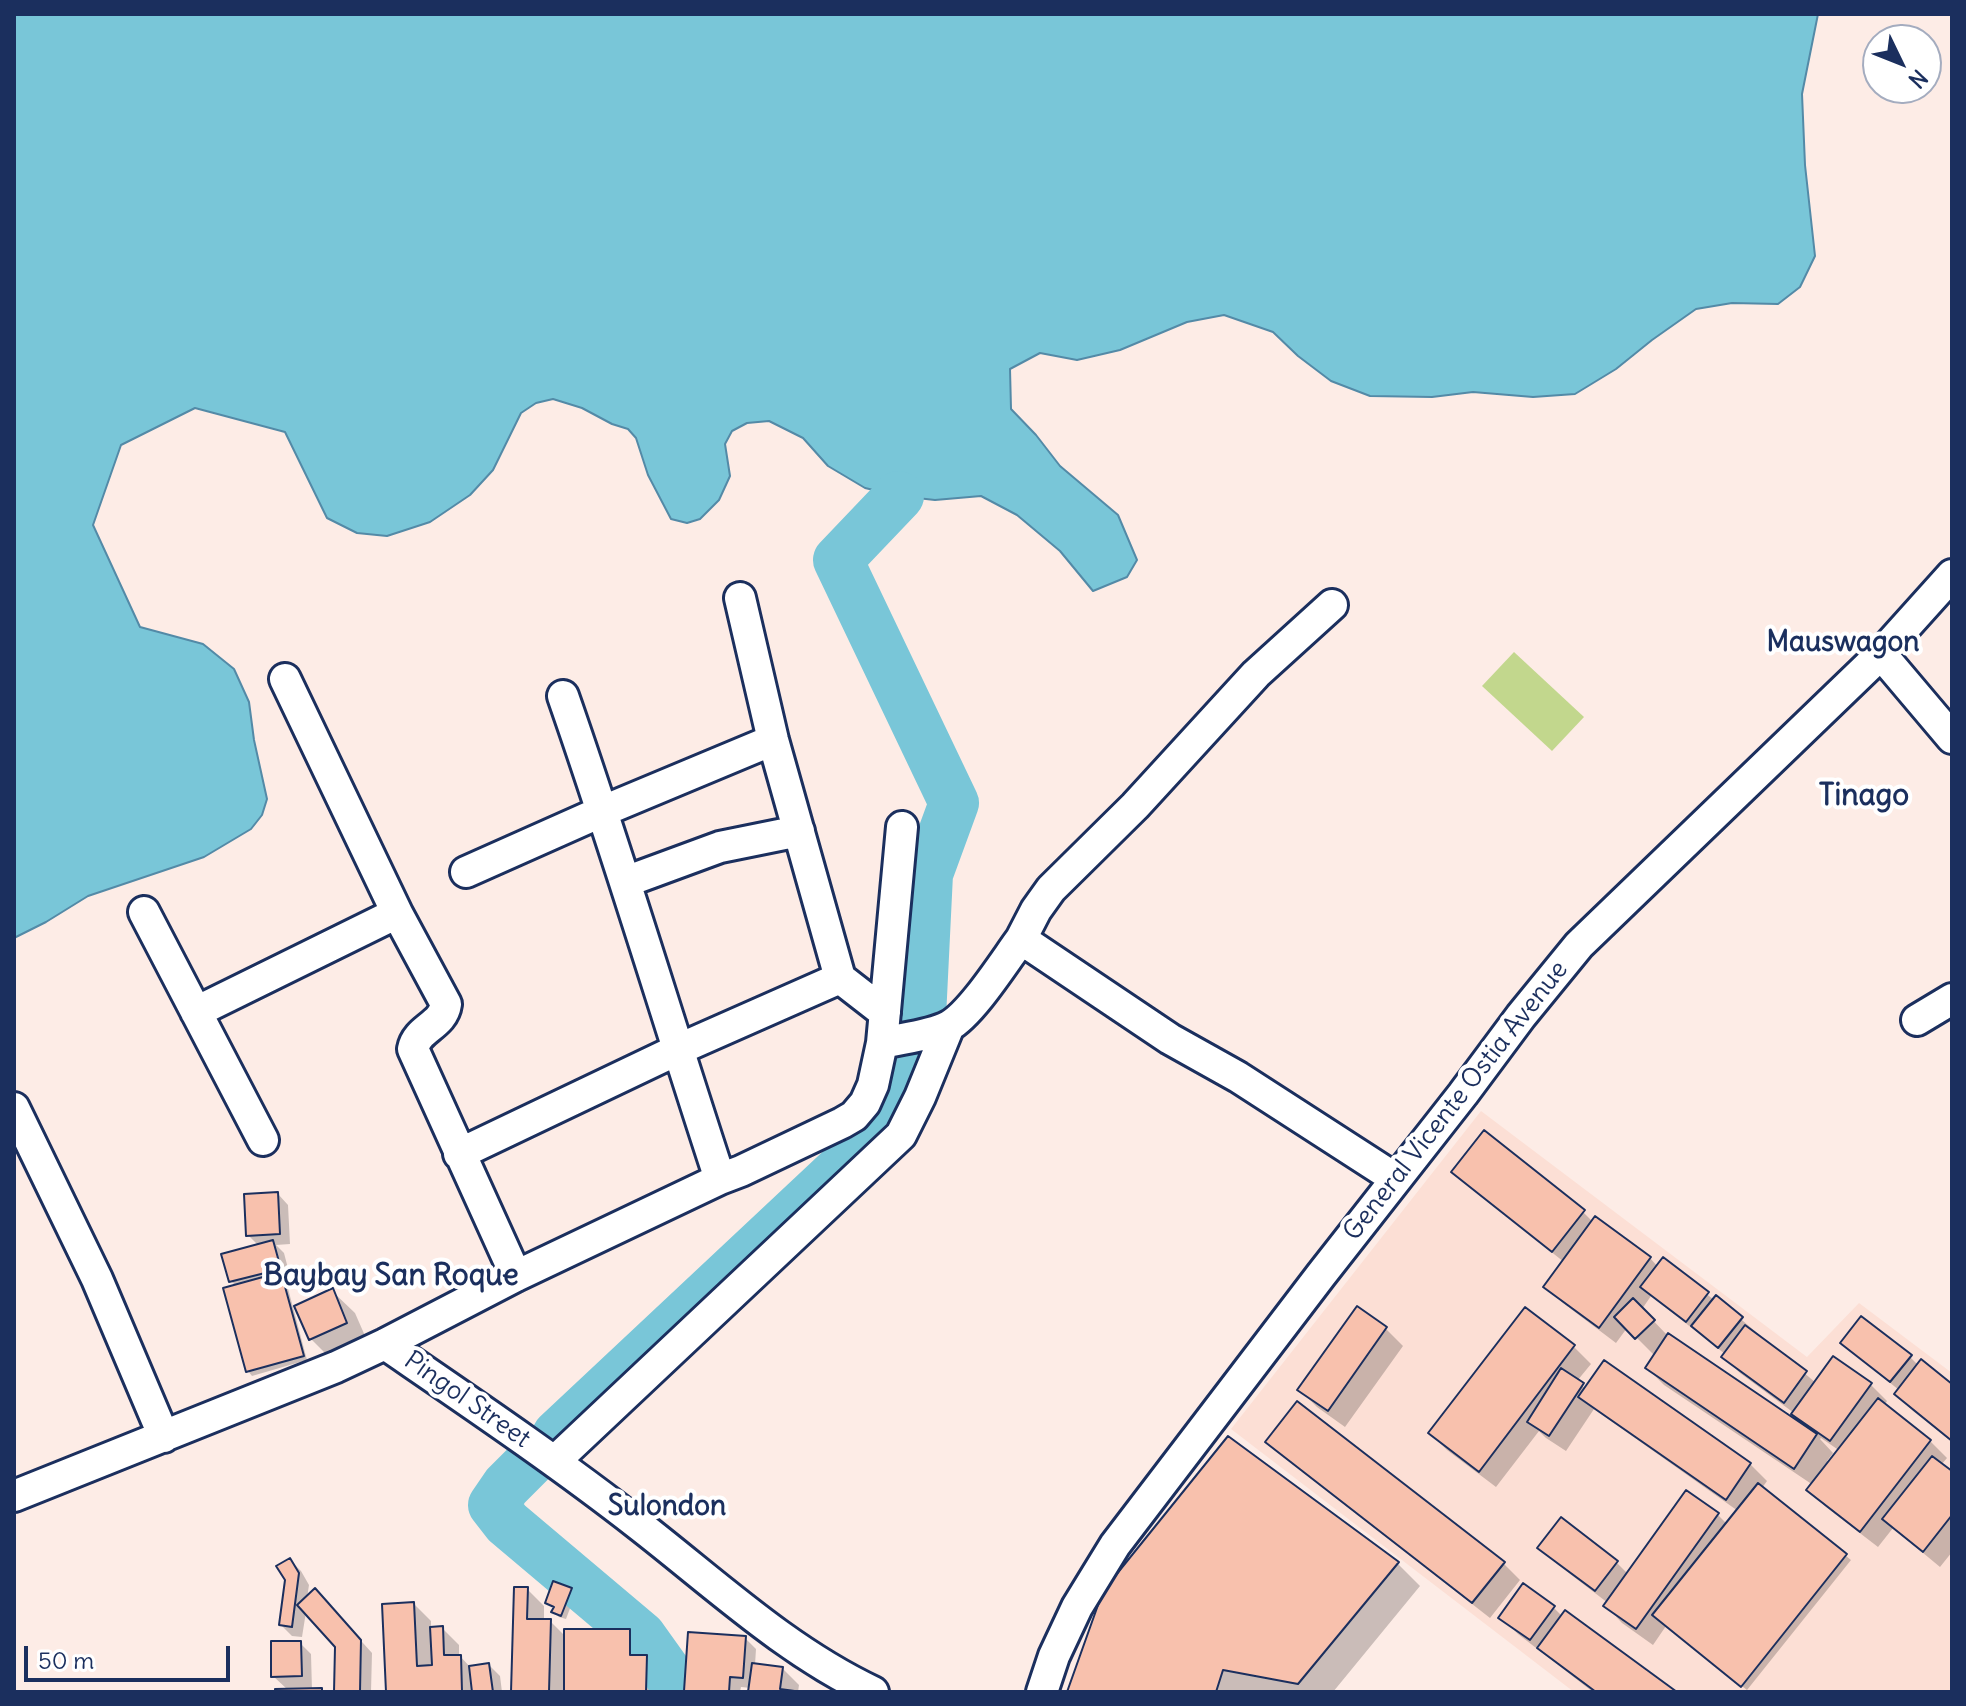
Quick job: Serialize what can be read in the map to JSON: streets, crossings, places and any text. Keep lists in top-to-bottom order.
{
  "streets": {
    "street": ["General Vicente Ostia Avenue", "Pingol Street"]
  },
  "districts": [
    "Mauswagon",
    "Tinago",
    "Baybay San Roque",
    "Sulondon"
  ],
  "scale_bar": "50 m",
  "north": "bottom right"
}
